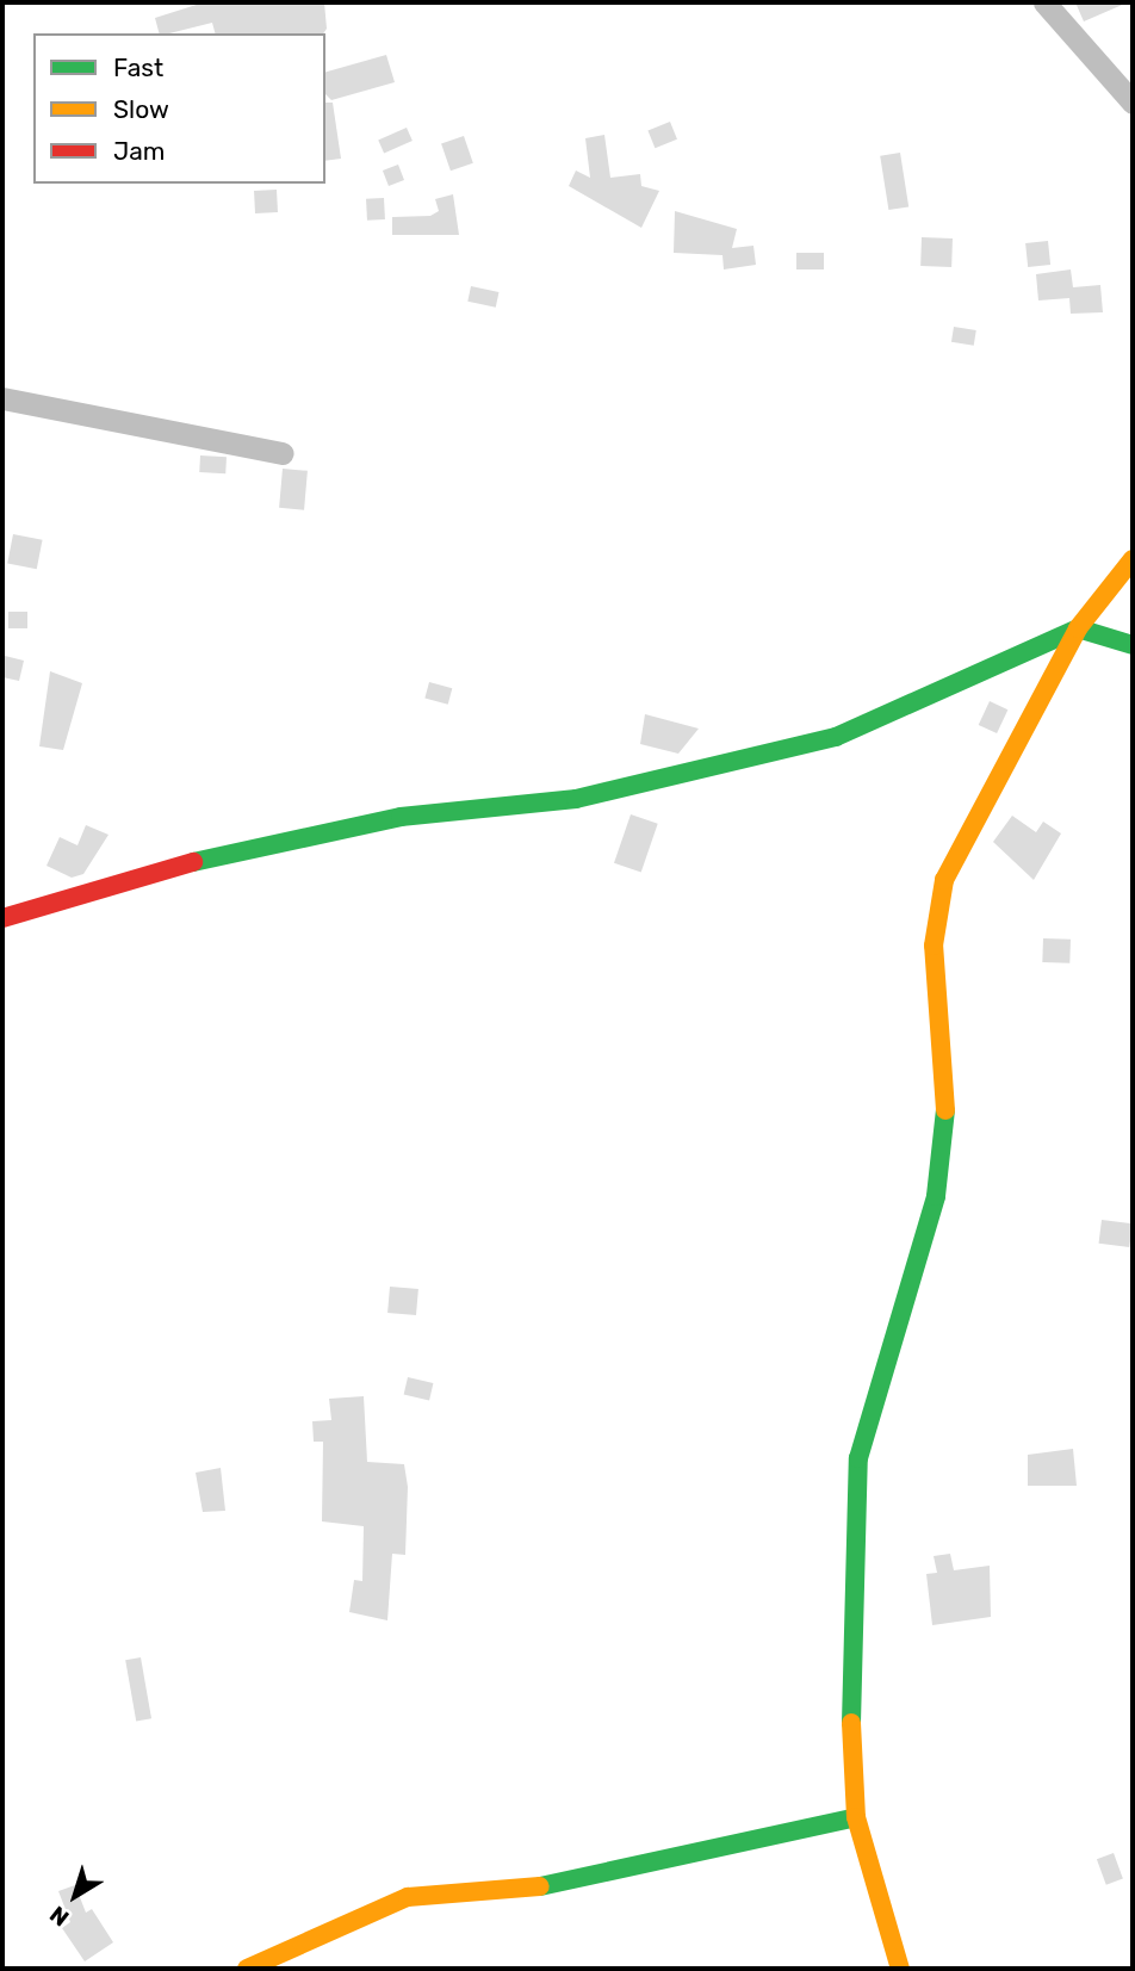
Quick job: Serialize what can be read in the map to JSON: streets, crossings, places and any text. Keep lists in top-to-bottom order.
{
  "legend": ["Fast", "Slow", "Jam"],
  "north": "bottom left"
}
